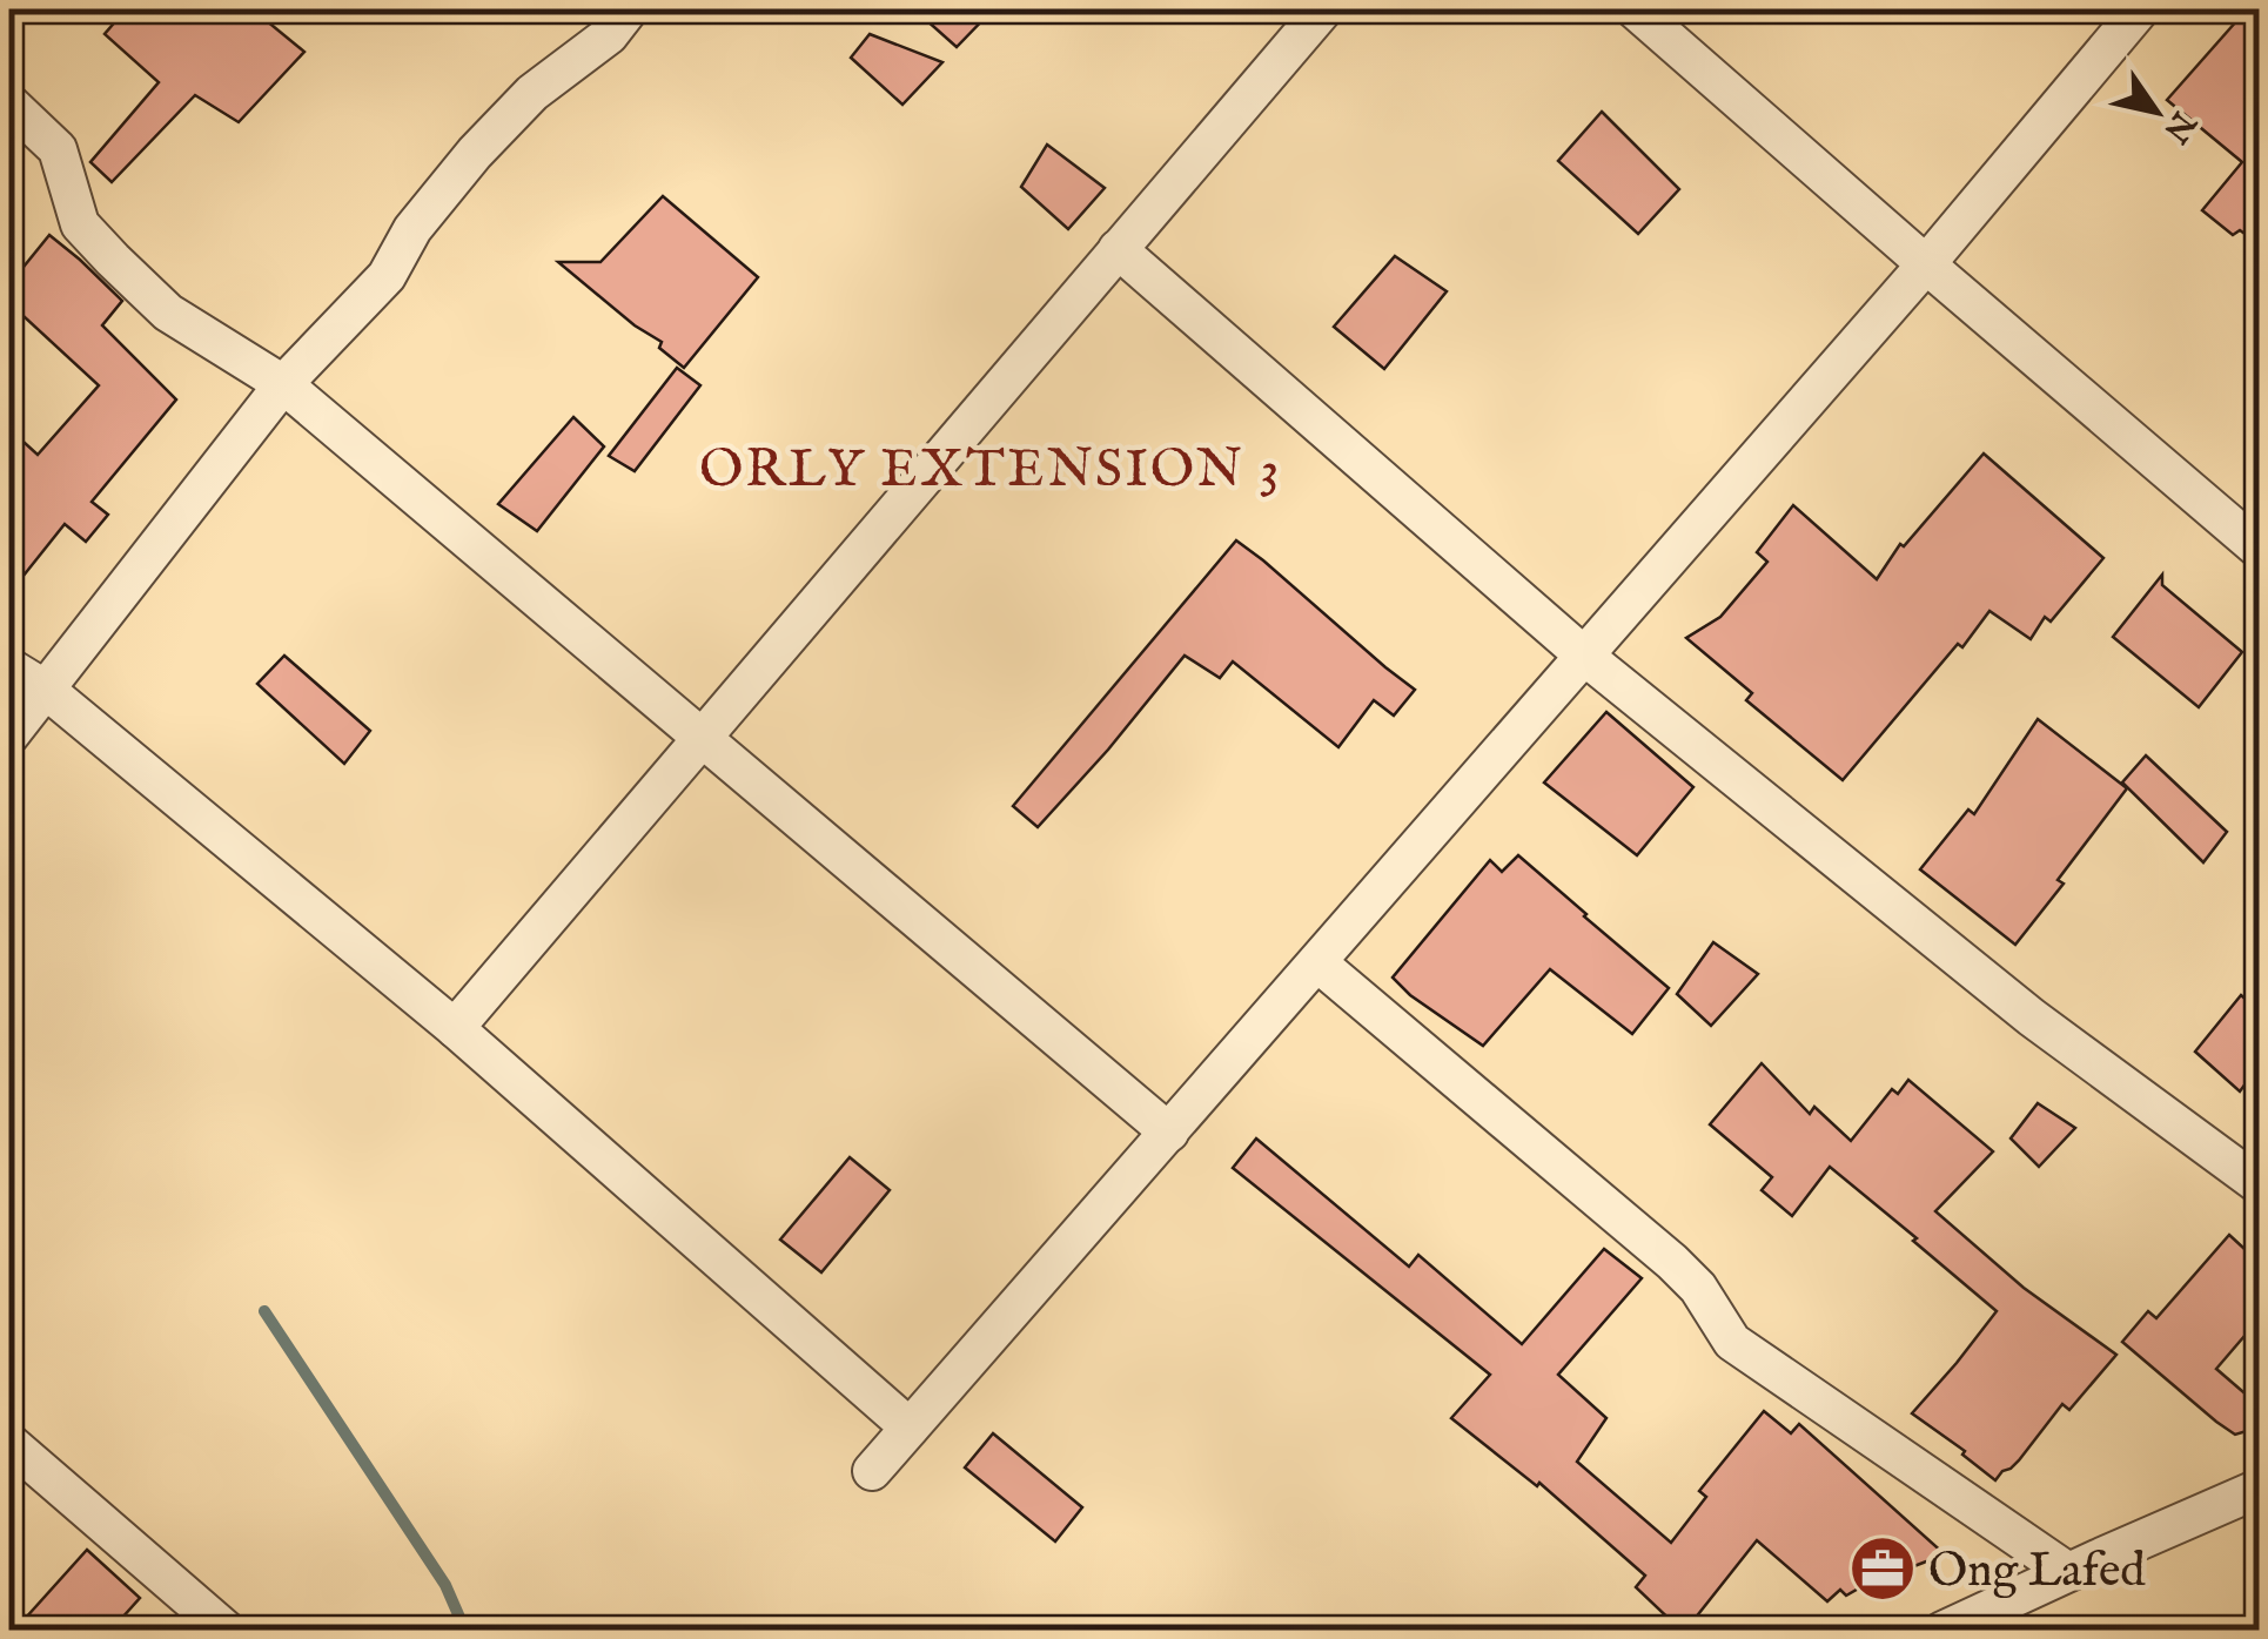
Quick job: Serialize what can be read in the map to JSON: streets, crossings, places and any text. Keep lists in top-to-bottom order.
{
  "districts": ["ORLY EXTENSION 3"],
  "places": {
    "office": ["Ong Lafed"]
  },
  "north": "bottom right"
}
